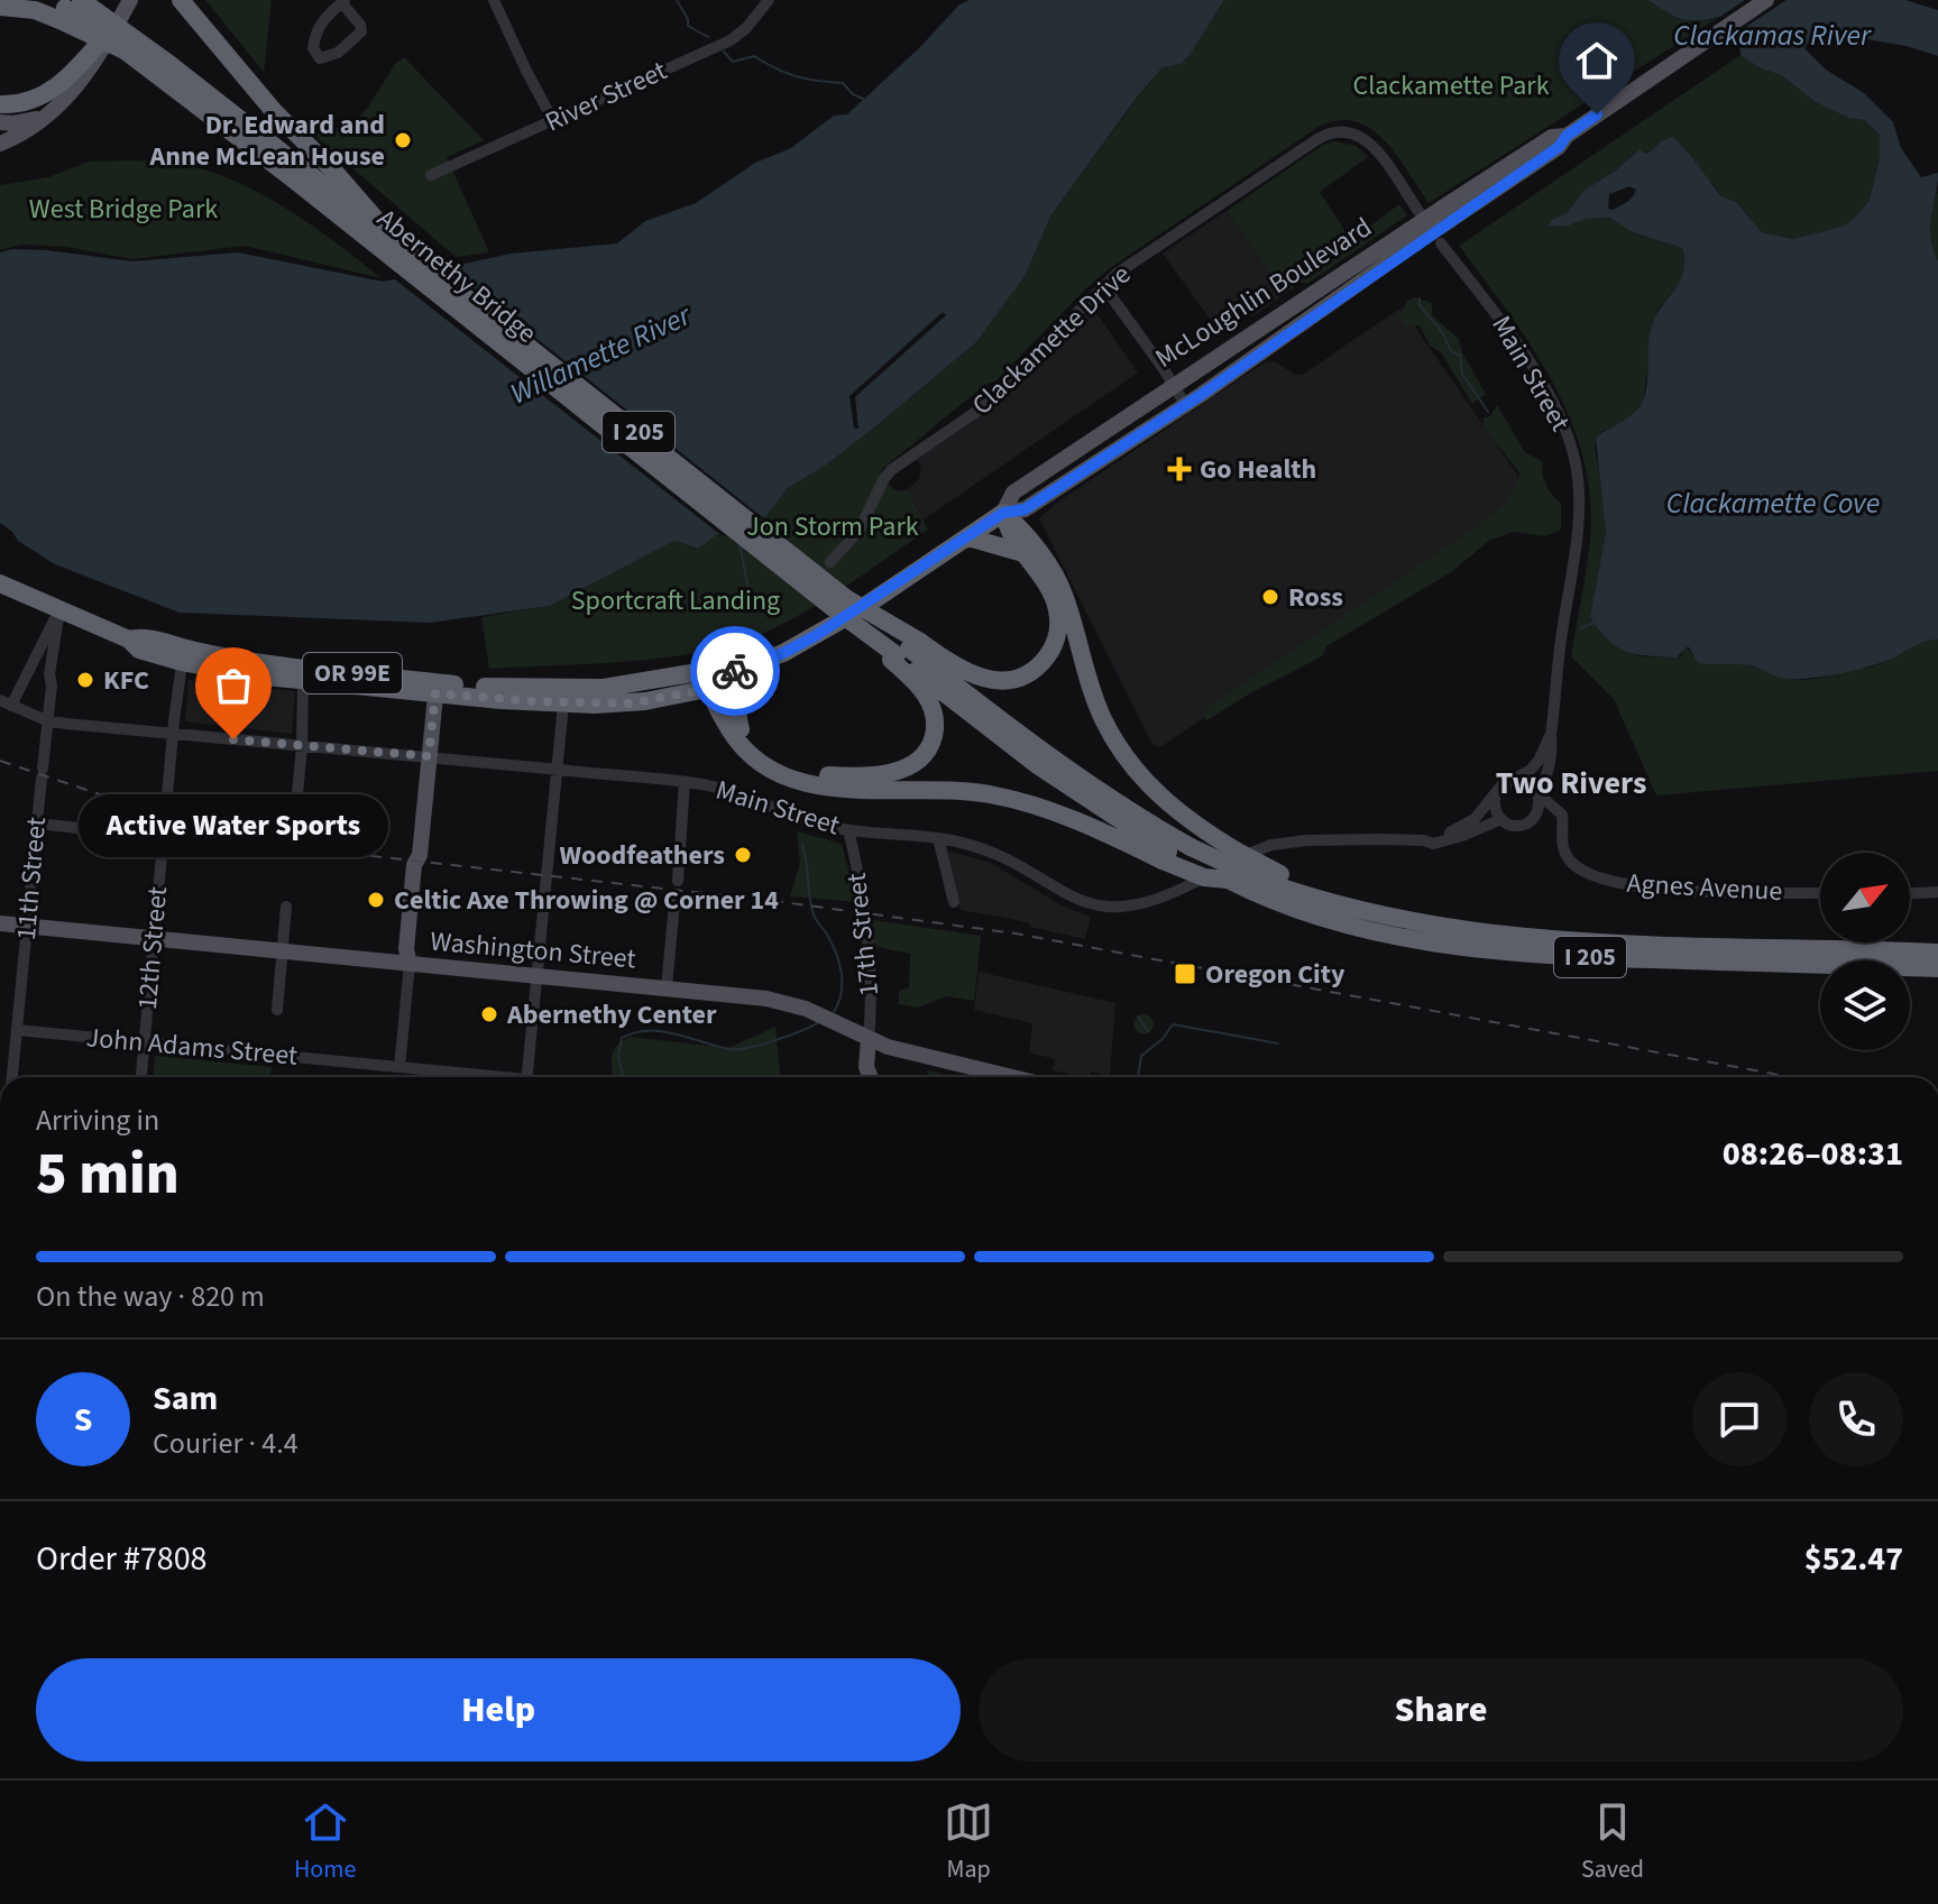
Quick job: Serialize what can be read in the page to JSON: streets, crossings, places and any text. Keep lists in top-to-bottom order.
{
  "streets": {
    "highway": [
      "Abernethy Bridge",
      "McLoughlin Boulevard",
      "I 205",
      "OR 99E"
    ],
    "main road": ["Washington Street"],
    "street": [
      "River Street",
      "Clackamette Drive",
      "Main Street",
      "11th Street",
      "Agnes Avenue",
      "17th Street",
      "12th Street",
      "John Adams Street"
    ]
  },
  "crossings": [
    ["Abernethy Bridge", "I 205"],
    ["McLoughlin Boulevard", "11th Street"],
    ["McLoughlin Boulevard", "12th Street"],
    ["Main Street", "11th Street"],
    ["Main Street", "17th Street"],
    ["Main Street", "12th Street"],
    ["11th Street", "Washington Street"],
    ["11th Street", "John Adams Street"],
    ["17th Street", "Washington Street"],
    ["12th Street", "Washington Street"],
    ["12th Street", "John Adams Street"]
  ],
  "districts": ["Two Rivers"],
  "water": ["Clackamas River", "Willamette River", "Clackamette Cove"],
  "parks": [
    "Clackamette Park",
    "West Bridge Park",
    "Jon Storm Park",
    "Sportcraft Landing"
  ],
  "places": {
    "other": [
      "Dr. Edward and Anne McLean House",
      "Ross",
      "KFC",
      "Active Water Sports",
      "Woodfeathers",
      "Celtic Axe Throwing @ Corner 14",
      "Abernethy Center"
    ],
    "health": ["Go Health"],
    "transit": ["Oregon City"]
  },
  "north": "top right",
  "page": {
    "bubble": "Active Water Sports",
    "heading": ["5 min", "Arriving in", "08:26–08:31"],
    "panel": [
      "Sam",
      "Courier · 4.4",
      "Order #7808",
      "$52.47"
    ],
    "bar": "On the way · 820 m",
    "round": "S",
    "buttons": ["Help", "Share"],
    "tabs": ["Home", "Map", "Saved"]
  }
}
